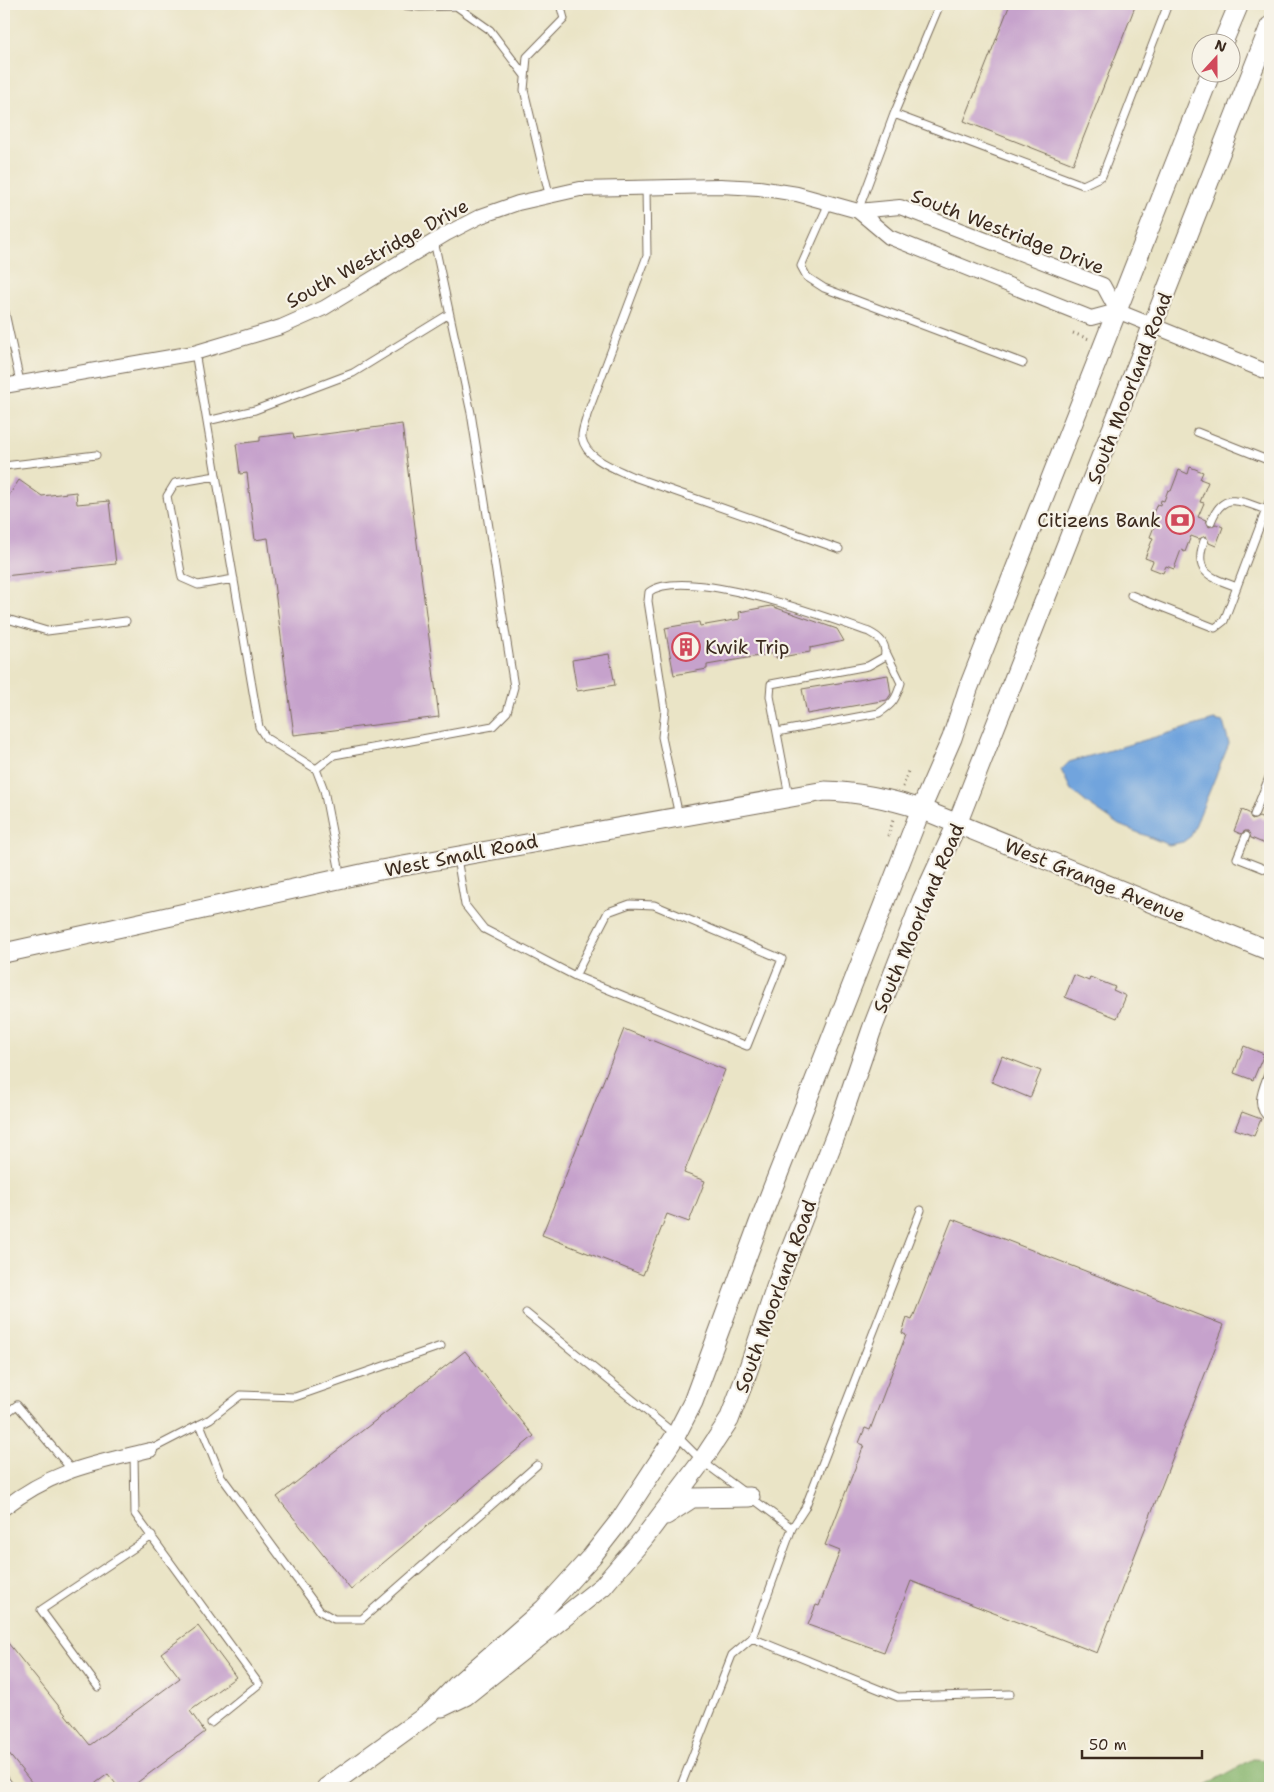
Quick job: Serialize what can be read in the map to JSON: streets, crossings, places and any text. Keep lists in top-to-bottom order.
{
  "streets": {
    "main road": ["South Moorland Road", "West Small Road", "West Grange Avenue"],
    "street": ["South Westridge Drive"]
  },
  "crossings": [
    ["South Westridge Drive", "South Moorland Road"],
    ["South Moorland Road", "West Small Road"],
    ["South Moorland Road", "West Grange Avenue"],
    ["West Small Road", "West Grange Avenue"]
  ],
  "places": {
    "bank": ["Citizens Bank"],
    "building": ["Kwik Trip"]
  },
  "scale_bar": "50 m",
  "north": "top"
}
